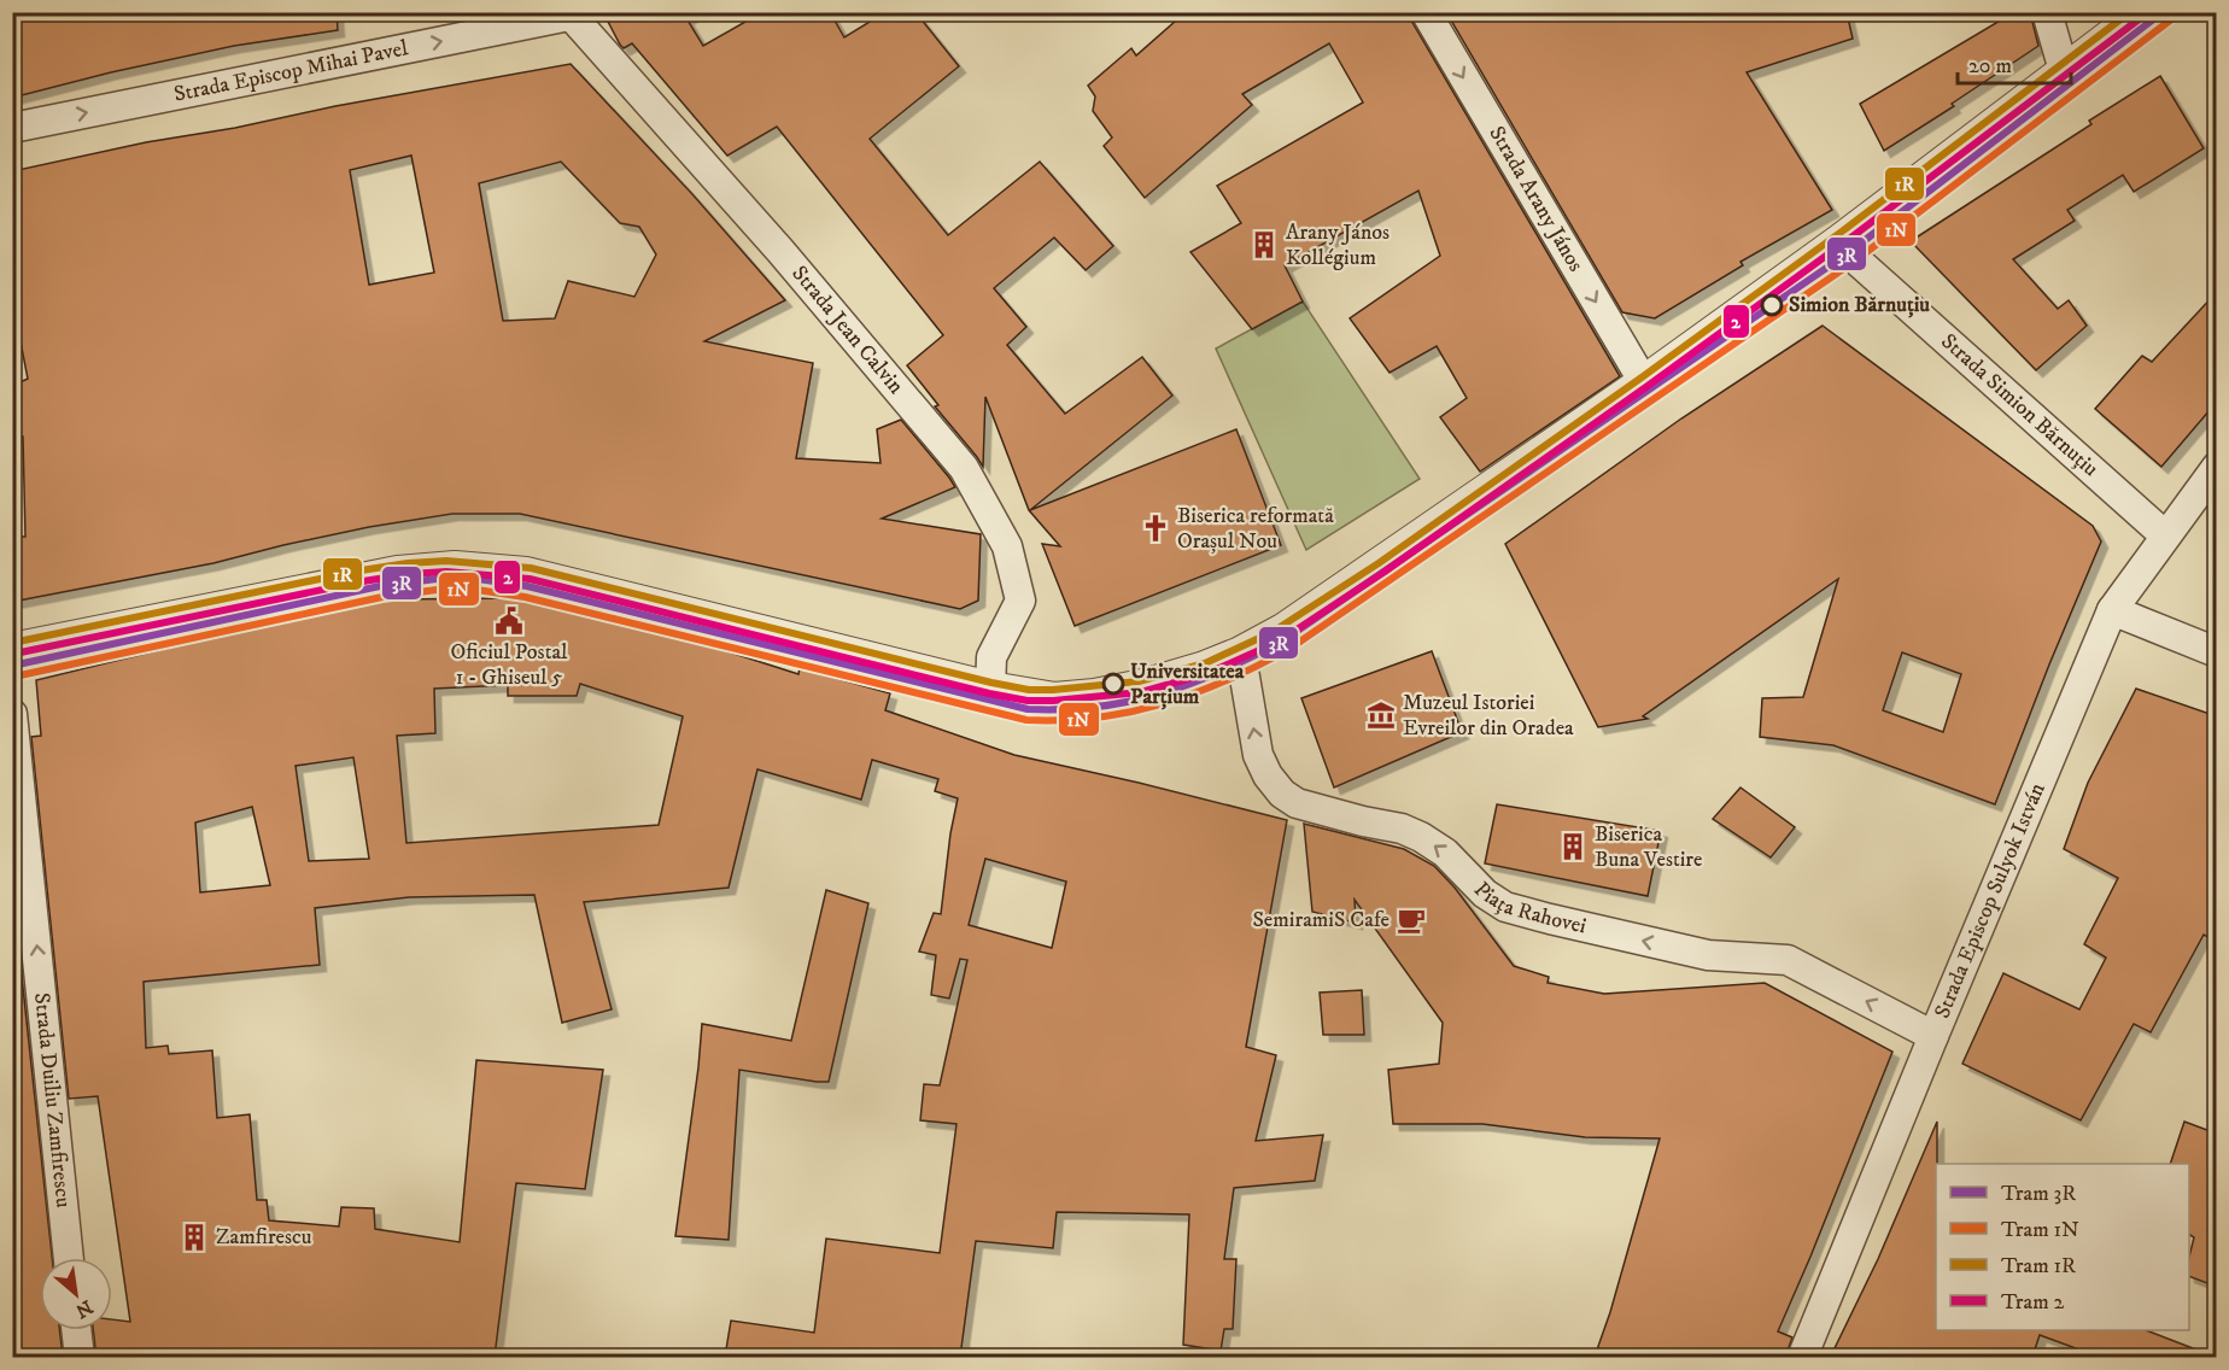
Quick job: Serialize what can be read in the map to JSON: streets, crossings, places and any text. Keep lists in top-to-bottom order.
{
  "streets": {
    "street": [
      "Strada Episcop Mihai Pavel",
      "Strada Arany János",
      "Strada Jean Calvin",
      "Strada Simion Bărnuțiu",
      "Strada Episcop Sulyok István",
      "Piața Rahovei",
      "Strada Duiliu Zamfirescu"
    ]
  },
  "crossings": [
    ["Strada Episcop Mihai Pavel", "Strada Jean Calvin"],
    ["Strada Simion Bărnuțiu", "Strada Episcop Sulyok István"],
    ["Strada Episcop Sulyok István", "Piața Rahovei"]
  ],
  "one_way": [
    "Strada Episcop Mihai Pavel",
    "Strada Arany János",
    "Piața Rahovei",
    "Strada Duiliu Zamfirescu"
  ],
  "places": {
    "building": ["Arany János Kollégium", "Biserica Buna Vestire", "Zamfirescu"],
    "other": ["Simion Bărnuțiu", "Universitatea Parțium"],
    "church": ["Biserica reformată Orașul Nou"],
    "public building": ["Oficiul Postal 1 - Ghiseul 5"],
    "museum": ["Muzeul Istoriei Evreilor din Oradea"],
    "cafe": ["SemiramiS Cafe"]
  },
  "lines": [
    "tram line 3R",
    "tram line 1R",
    "tram line 1N",
    "tram line 2"
  ],
  "legend": [
    "Tram 3R",
    "Tram 1N",
    "Tram 1R",
    "Tram 2"
  ],
  "scale_bar": "20 m",
  "north": "bottom right"
}
